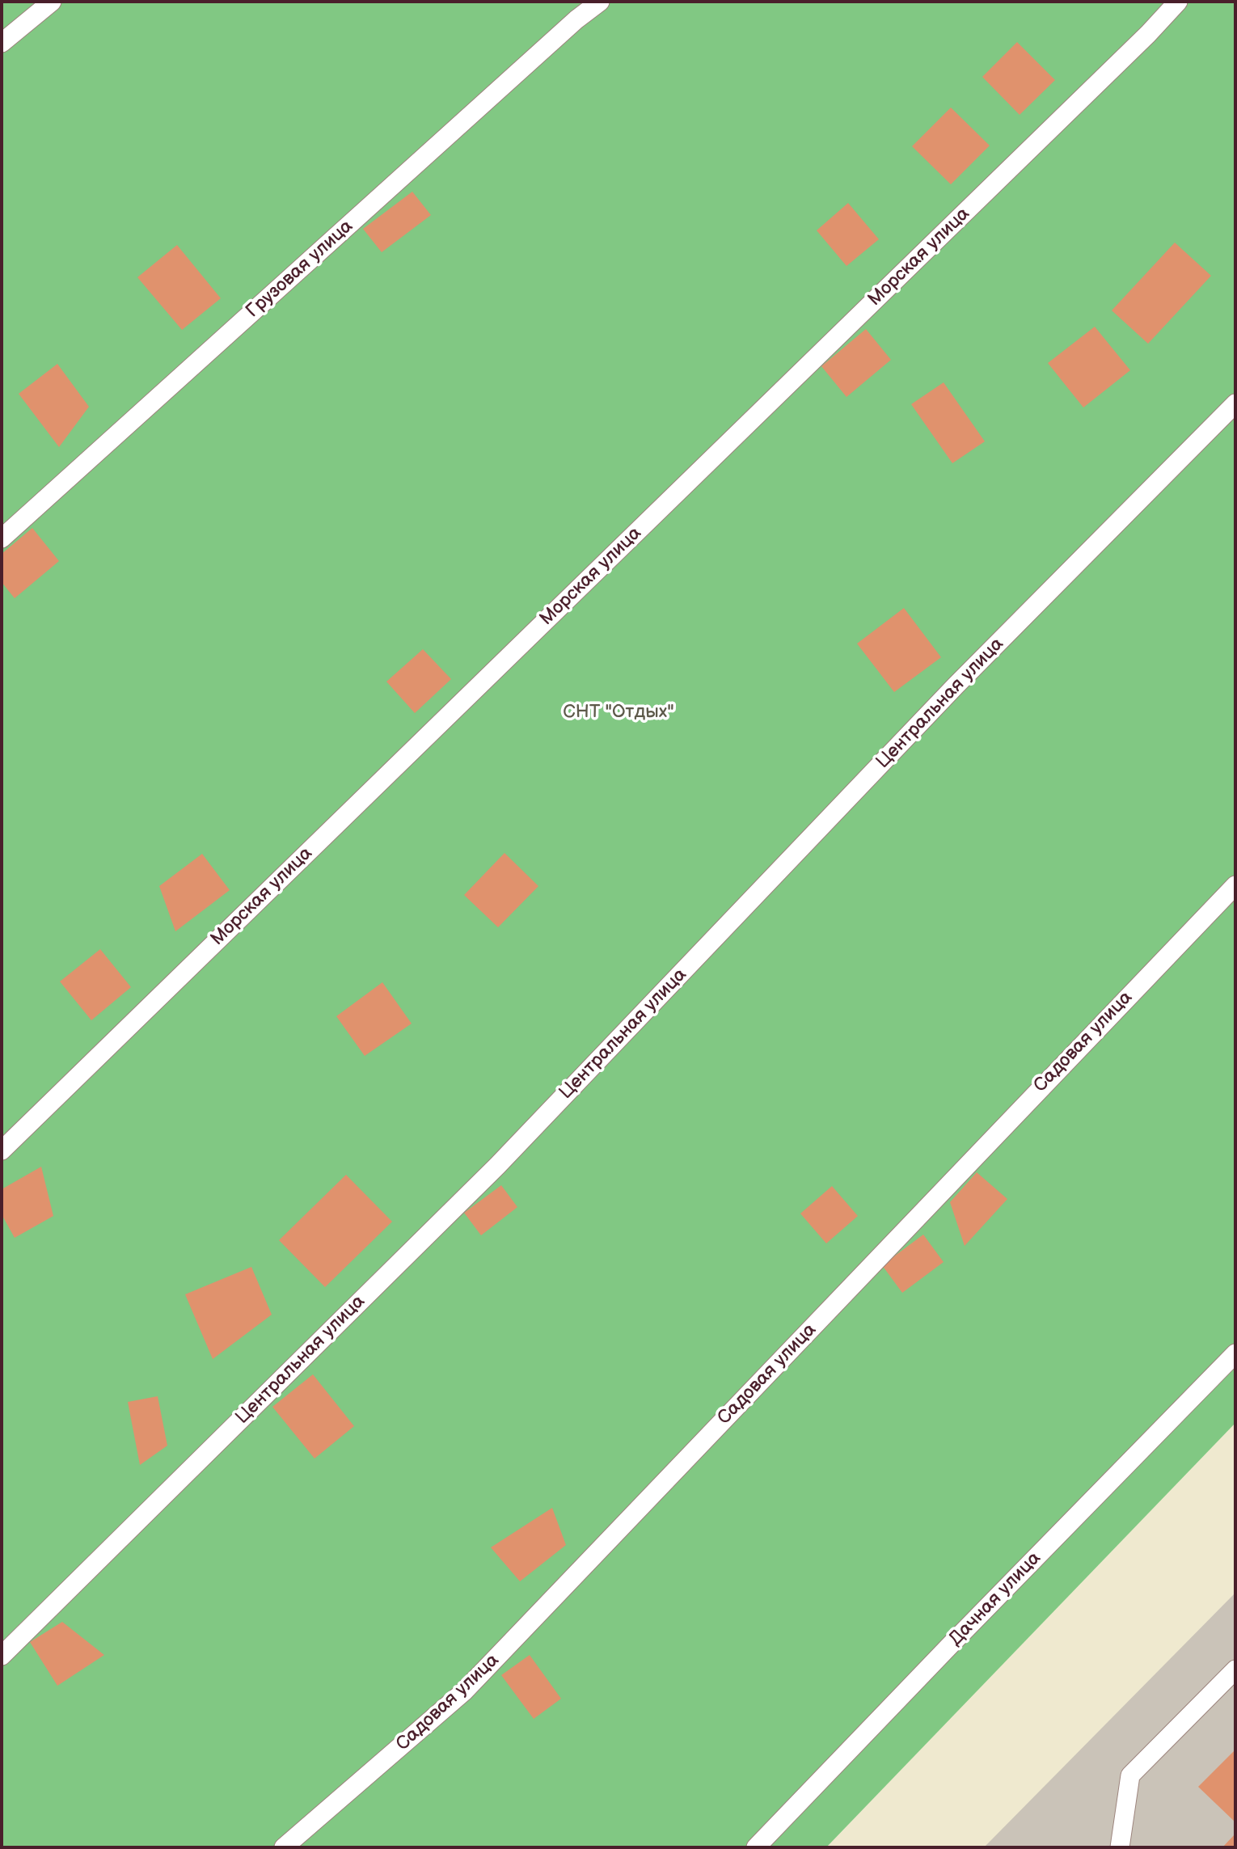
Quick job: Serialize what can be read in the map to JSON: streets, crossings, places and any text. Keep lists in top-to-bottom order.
{
  "streets": {
    "lane": [
      "Морская улица",
      "Грузовая улица",
      "Центральная улица",
      "Садовая улица",
      "Дачная улица"
    ]
  },
  "parks": ["СНТ \"Отдых\""]
}
